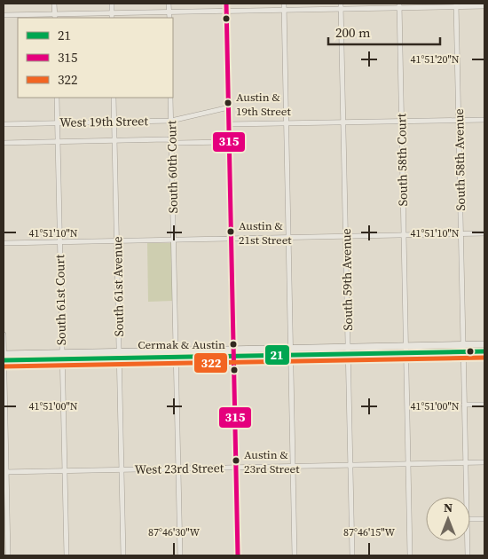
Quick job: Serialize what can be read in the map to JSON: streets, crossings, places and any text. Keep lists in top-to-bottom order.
{
  "streets": {
    "street": [
      "West 19th Street",
      "South 58th Court",
      "South 58th Avenue",
      "South 60th Court",
      "South 59th Avenue",
      "South 61st Avenue",
      "South 61st Court",
      "West 23rd Street"
    ]
  },
  "crossings": [
    ["West 19th Street", "South 60th Court"],
    ["West 19th Street", "South 61st Avenue"],
    ["West 19th Street", "South 61st Court"],
    ["South 58th Court", "West 23rd Street"],
    ["South 58th Avenue", "West 23rd Street"],
    ["South 60th Court", "West 23rd Street"],
    ["South 59th Avenue", "West 23rd Street"],
    ["South 61st Avenue", "West 23rd Street"],
    ["South 61st Court", "West 23rd Street"]
  ],
  "places": [
    "Austin & 19th Street",
    "Austin & 21st Street",
    "Cermak & Austin",
    "Austin & 23rd Street"
  ],
  "lines": ["transit line 315", "transit line 21", "transit line 322"],
  "legend": ["21", "315", "322"],
  "scale_bar": "200 m",
  "north": "top",
  "coordinates": [
    "41°51'20\"N",
    "41°51'10\"N",
    "41°51'00\"N",
    "87°46'30\"W",
    "87°46'15\"W"
  ]
}
